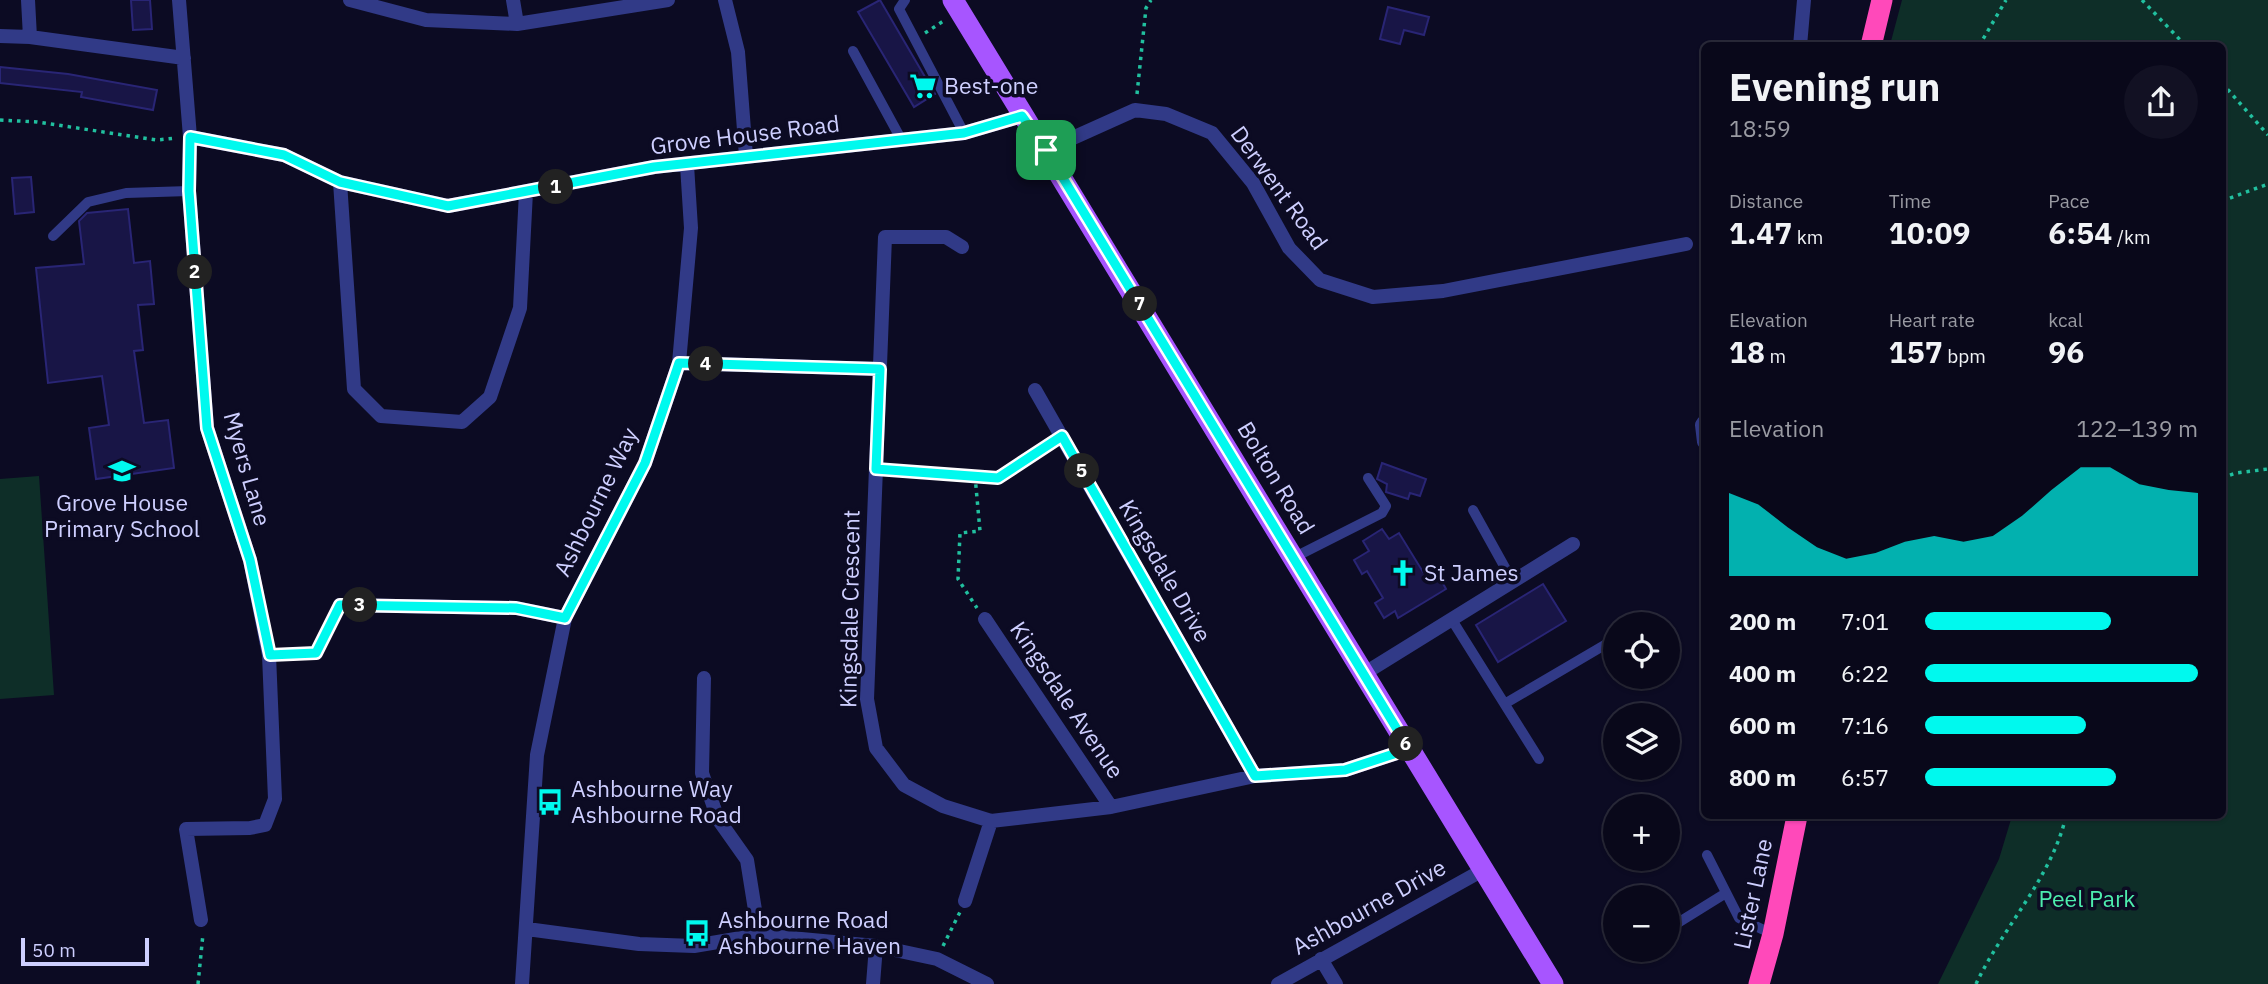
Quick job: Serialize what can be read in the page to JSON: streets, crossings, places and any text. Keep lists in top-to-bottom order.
{
  "streets": {
    "highway": ["Lister Lane"],
    "main road": ["Bolton Road"],
    "street": [
      "Grove House Road",
      "Derwent Road",
      "Myers Lane",
      "Ashbourne Way",
      "Kingsdale Drive",
      "Kingsdale Crescent",
      "Kingsdale Avenue",
      "Ashbourne Drive"
    ]
  },
  "crossings": [
    ["Grove House Road", "Myers Lane"],
    ["Grove House Road", "Bolton Road"],
    ["Grove House Road", "Ashbourne Way"],
    ["Bolton Road", "Kingsdale Crescent"],
    ["Bolton Road", "Ashbourne Drive"],
    ["Kingsdale Drive", "Kingsdale Crescent"],
    ["Kingsdale Crescent", "Kingsdale Avenue"]
  ],
  "parks": ["Peel Park"],
  "places": {
    "supermarket": ["Best-one"],
    "school or university": ["Grove House Primary School"],
    "church": ["St James"],
    "bus stop": ["Ashbourne Way Ashbourne Road", "Ashbourne Road Ashbourne Haven"]
  },
  "scale_bar": "50 m",
  "page": {
    "heading": ["Evening run", "18:59"],
    "stats": [
      ["Distance", "1.47 km"],
      ["Time", "10:09"],
      ["Pace", "6:54 /km"],
      ["Elevation", "18 m"],
      ["Heart rate", "157 bpm"],
      ["kcal", "96"]
    ],
    "pins": [
      "1",
      "2",
      "7",
      "4",
      "5",
      "3",
      "6"
    ],
    "chart": ["Elevation", "122–139 m"],
    "list": [
      {
        "name": "200 m",
        "note": "7:01"
      },
      {
        "name": "400 m",
        "note": "6:22"
      },
      {
        "name": "600 m",
        "note": "7:16"
      },
      {
        "name": "800 m",
        "note": "6:57"
      }
    ],
    "map_buttons": ["+", "−"],
    "scale": "50 m"
  }
}
